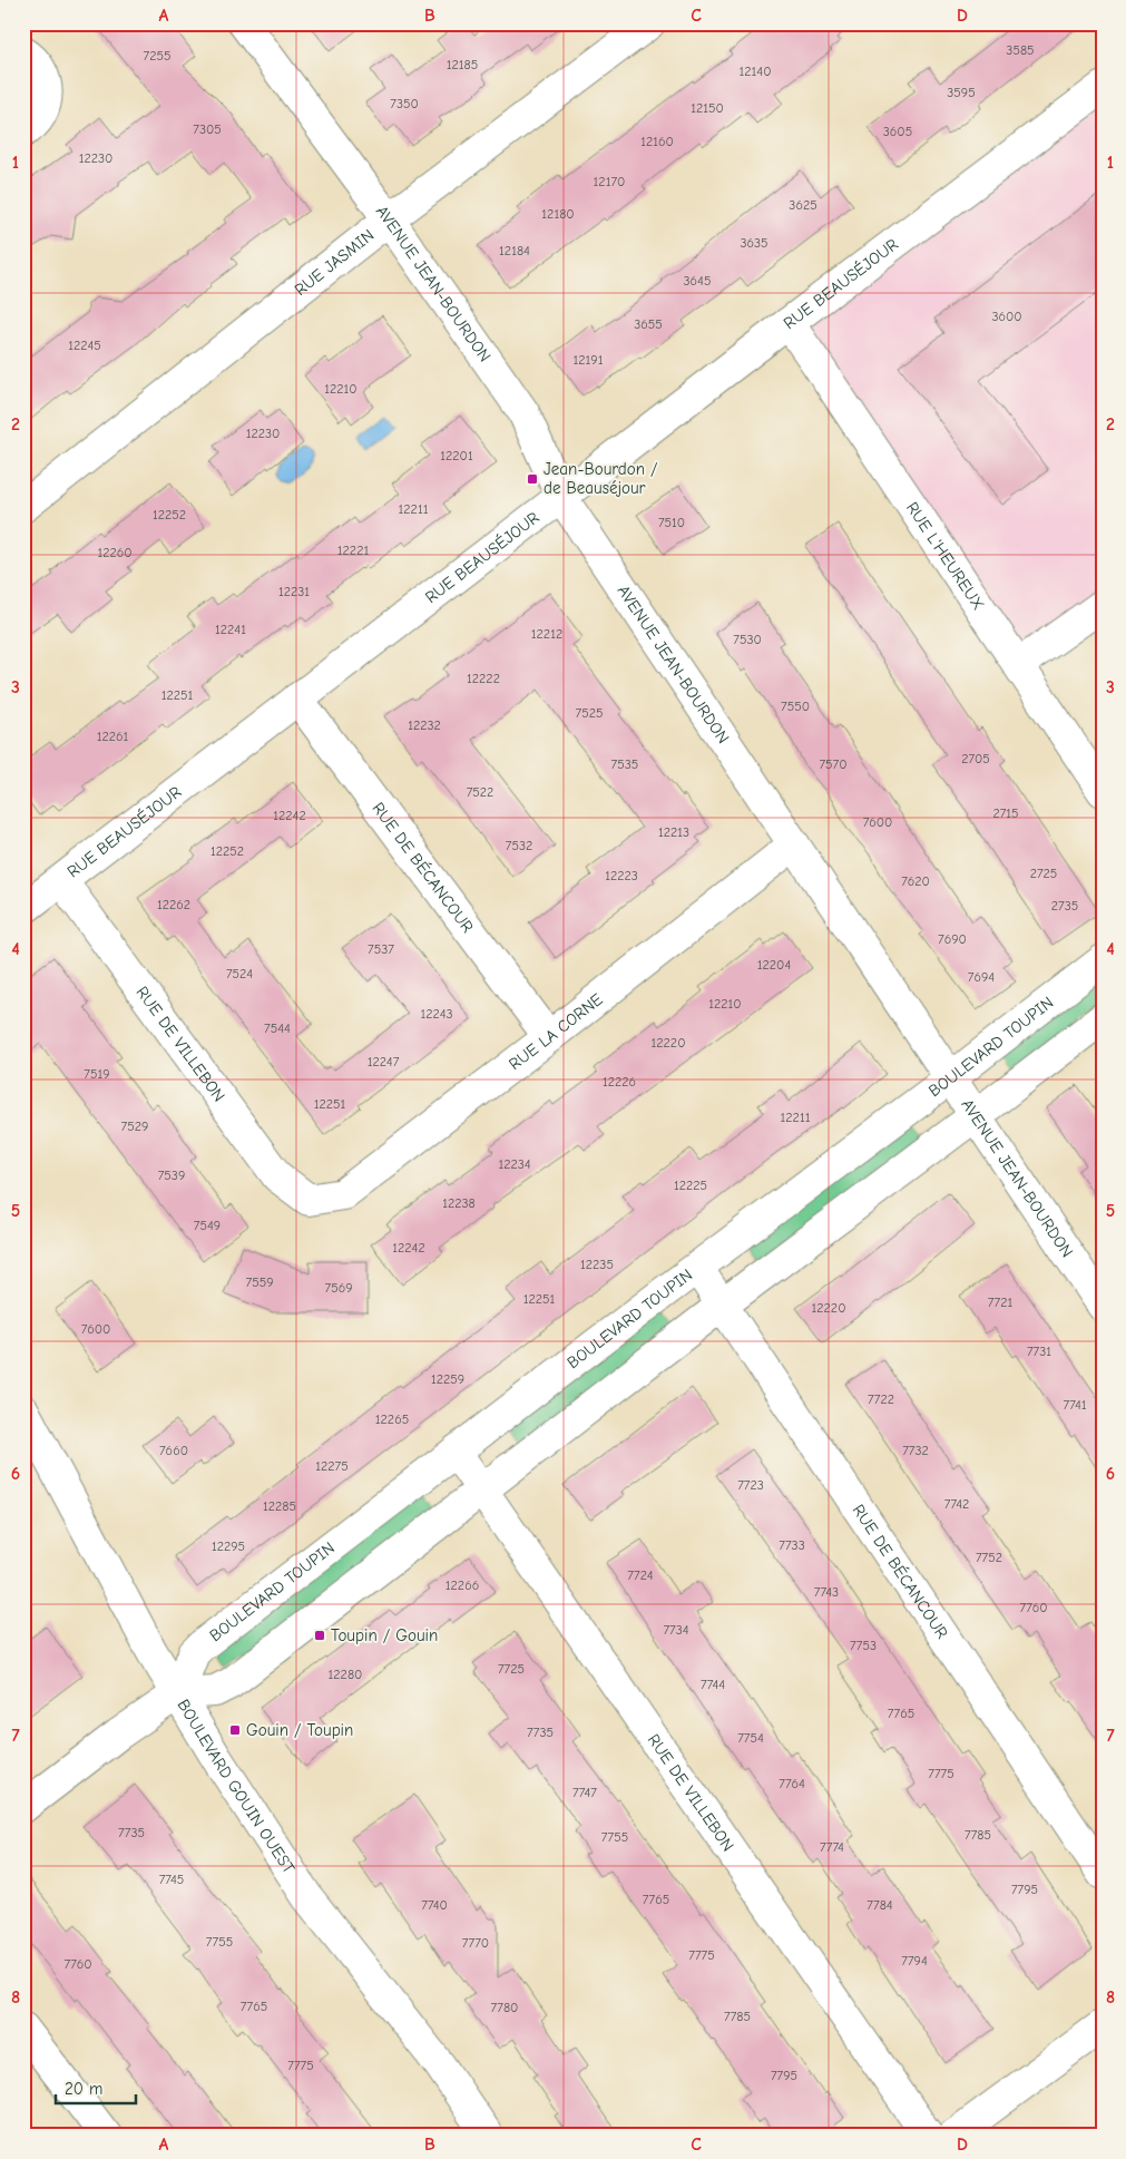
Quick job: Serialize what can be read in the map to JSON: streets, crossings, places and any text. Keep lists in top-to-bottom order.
{
  "streets": {
    "street": [
      "RUE JASMIN",
      "AVENUE JEAN-BOURDON",
      "RUE BEAUSÉJOUR",
      "RUE L'HEUREUX",
      "RUE DE BÉCANCOUR",
      "RUE LA CORNE",
      "RUE DE VILLEBON",
      "BOULEVARD TOUPIN",
      "BOULEVARD GOUIN OUEST"
    ]
  },
  "crossings": [
    ["RUE JASMIN", "AVENUE JEAN-BOURDON"],
    ["AVENUE JEAN-BOURDON", "RUE BEAUSÉJOUR"],
    ["AVENUE JEAN-BOURDON", "RUE LA CORNE"],
    ["AVENUE JEAN-BOURDON", "BOULEVARD TOUPIN"],
    ["RUE BEAUSÉJOUR", "RUE L'HEUREUX"],
    ["RUE BEAUSÉJOUR", "RUE DE BÉCANCOUR"],
    ["RUE BEAUSÉJOUR", "RUE DE VILLEBON"],
    ["RUE DE BÉCANCOUR", "RUE LA CORNE"],
    ["RUE DE BÉCANCOUR", "BOULEVARD TOUPIN"],
    ["RUE LA CORNE", "RUE DE VILLEBON"],
    ["RUE DE VILLEBON", "BOULEVARD TOUPIN"],
    ["BOULEVARD TOUPIN", "BOULEVARD GOUIN OUEST"]
  ],
  "places": {
    "transit": ["Jean-Bourdon / de Beauséjour", "Toupin / Gouin", "Gouin / Toupin"]
  },
  "house_numbers": [
    "3585",
    "7255",
    "12185",
    "12140",
    "3595",
    "7350",
    "12150",
    "7305",
    "3605",
    "12160",
    "12230",
    "12170",
    "3625",
    "12180",
    "3635",
    "12184",
    "3645",
    "3600",
    "3655",
    "12245",
    "12191",
    "12210",
    "12230",
    "12201",
    "12211",
    "12252",
    "7510",
    "12221",
    "12260",
    "12231",
    "12241",
    "12212",
    "7530",
    "12222",
    "12251",
    "7550",
    "7525",
    "12232",
    "12261",
    "2705",
    "7535",
    "7570",
    "7522",
    "2715",
    "12242",
    "7600",
    "12213",
    "7532",
    "12252",
    "2725",
    "12223",
    "7620",
    "12262",
    "2735",
    "7690",
    "7537",
    "12204",
    "7524",
    "7694",
    "12210",
    "12243",
    "7544",
    "12220",
    "12247",
    "7519",
    "12226",
    "12251",
    "12211",
    "7529",
    "12234",
    "7539",
    "12225",
    "12238",
    "7549",
    "12242",
    "12235",
    "7559",
    "7569",
    "12251",
    "7721",
    "12220",
    "7600",
    "7731",
    "12259",
    "7722",
    "7741",
    "12265",
    "7660",
    "7732",
    "12275",
    "7723",
    "7742",
    "12285",
    "7733",
    "12295",
    "7752",
    "7724",
    "12266",
    "7743",
    "7760",
    "7734",
    "7753",
    "7725",
    "12280",
    "7744",
    "7765",
    "7735",
    "7754",
    "7775",
    "7764",
    "7747",
    "7735",
    "7785",
    "7755",
    "7774",
    "7745",
    "7795",
    "7765",
    "7740",
    "7784",
    "7755",
    "7770",
    "7775",
    "7794",
    "7760",
    "7765",
    "7780",
    "7785",
    "7775",
    "7795"
  ],
  "scale_bar": "20 m",
  "grid": {
    "columns": [
      "A",
      "B",
      "C",
      "D"
    ],
    "rows": [
      "1",
      "2",
      "3",
      "4",
      "5",
      "6",
      "7",
      "8"
    ]
  }
}
